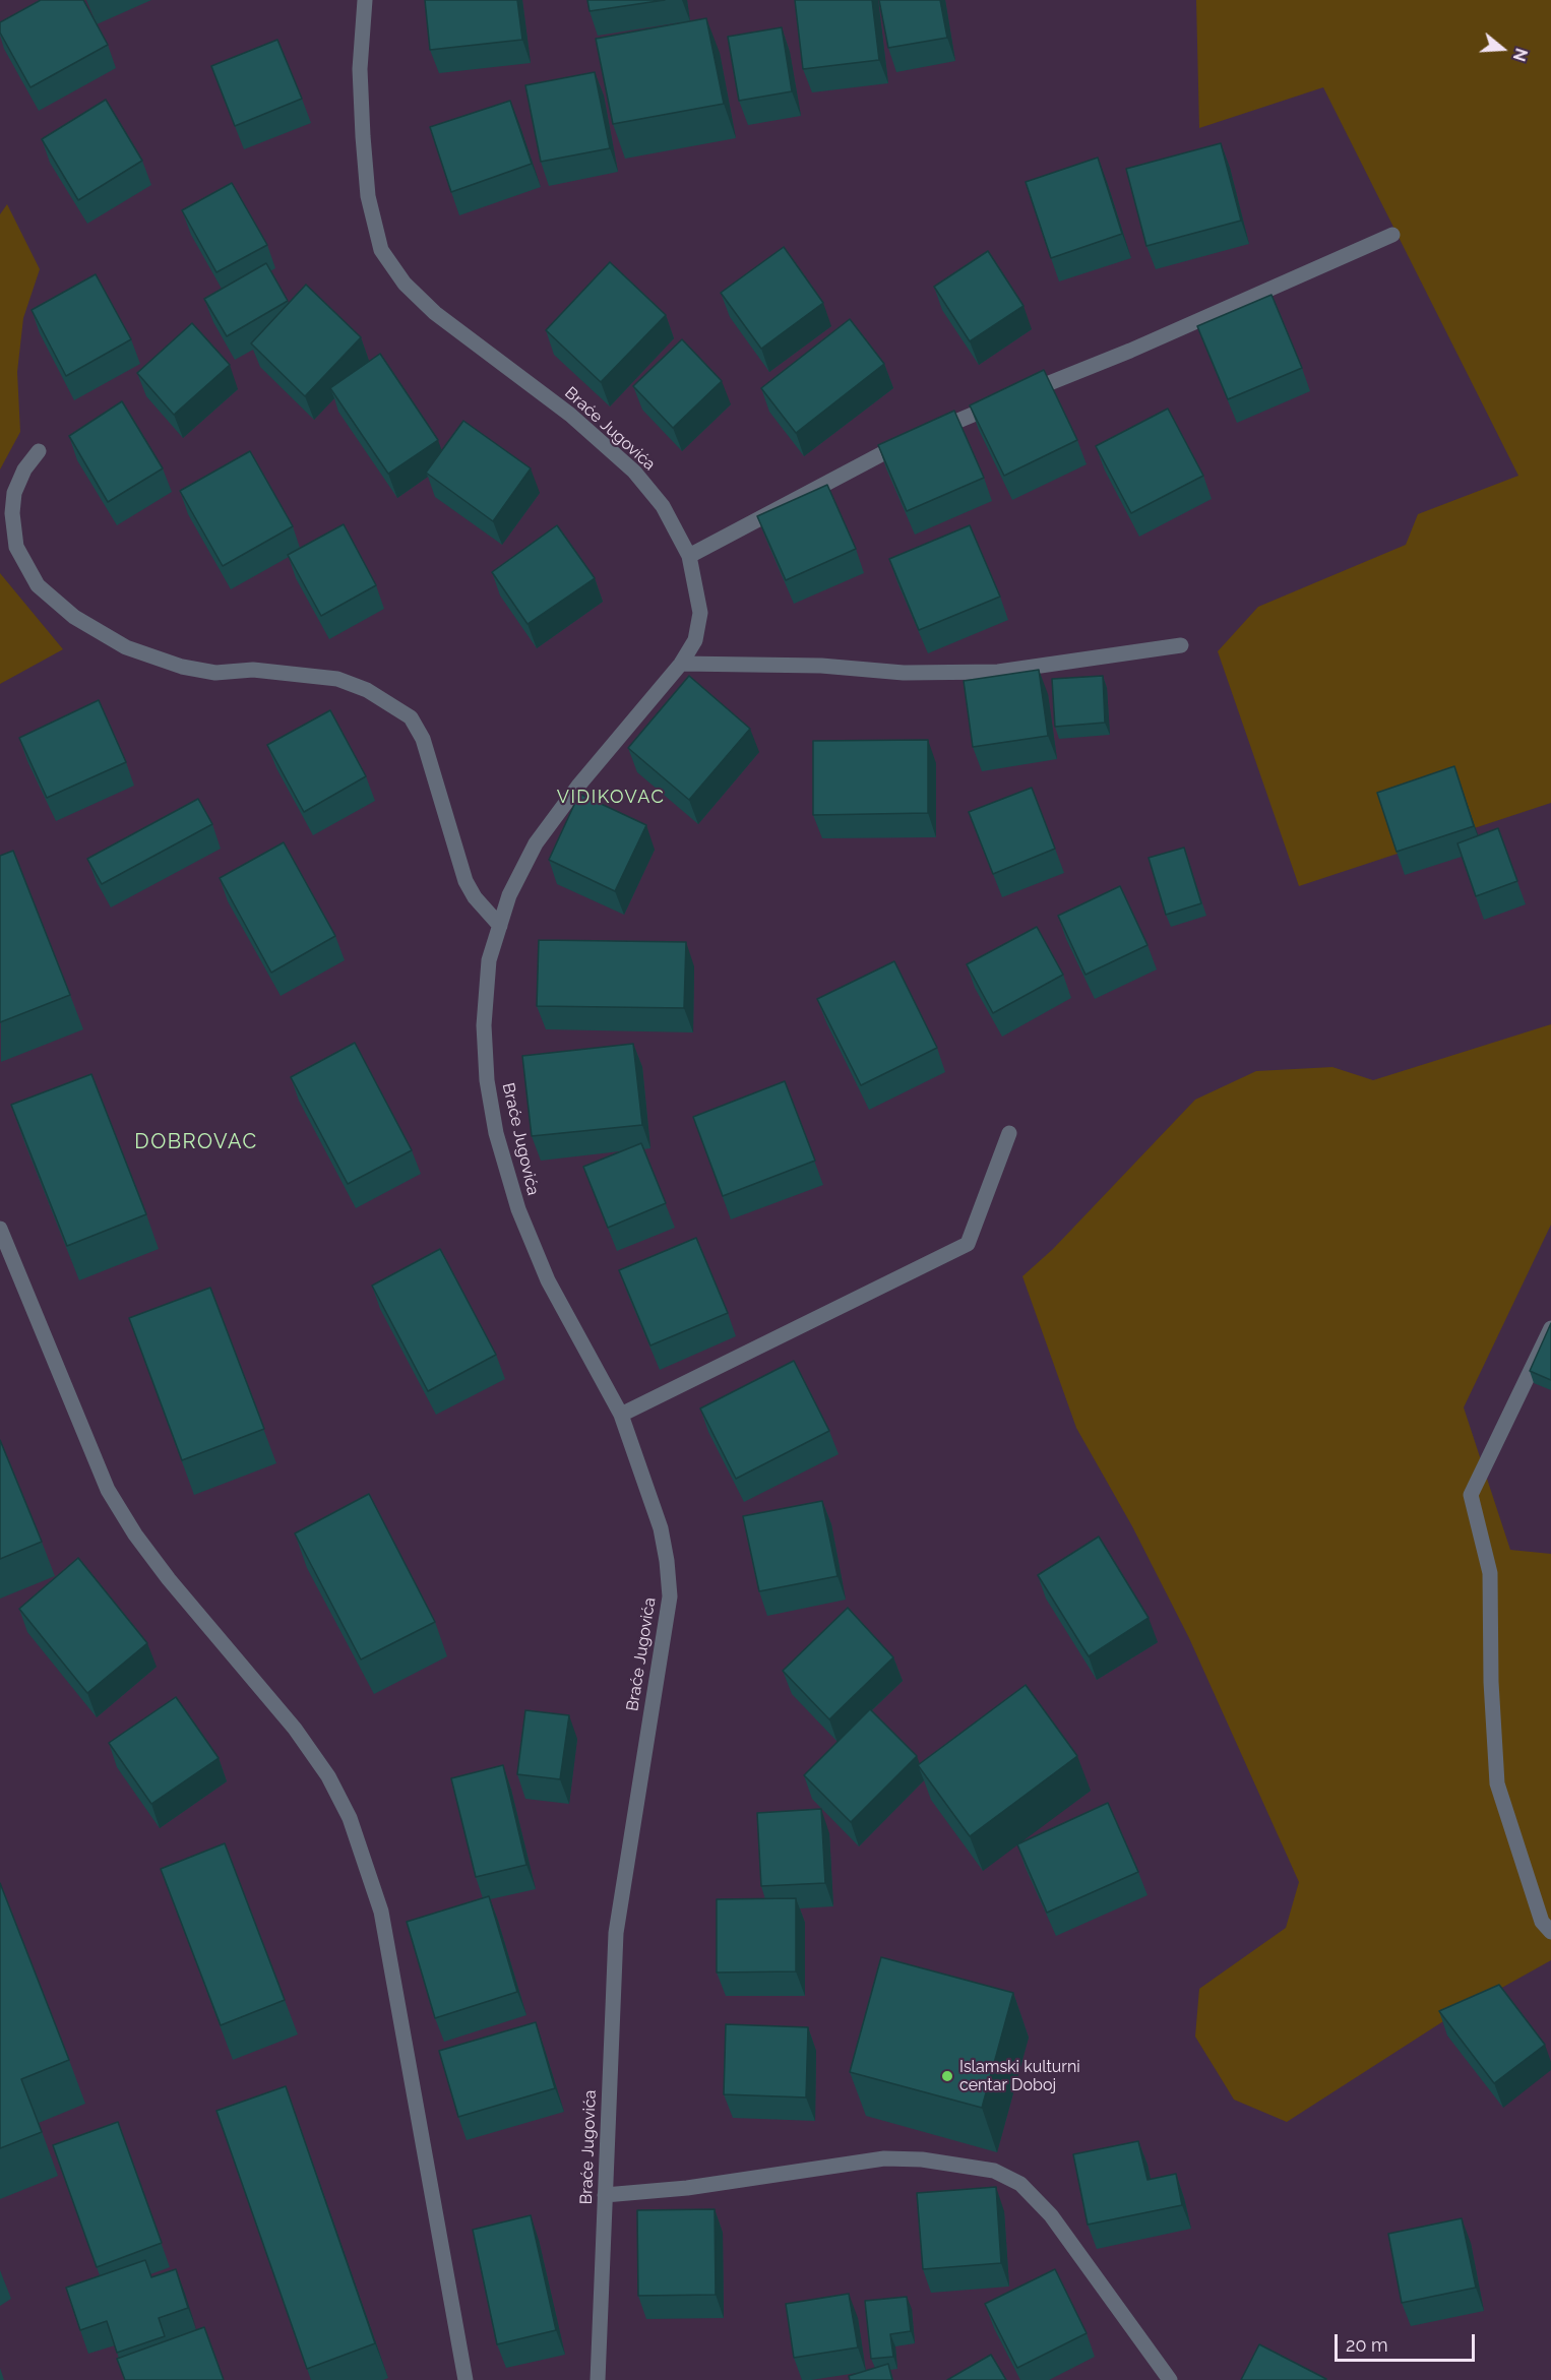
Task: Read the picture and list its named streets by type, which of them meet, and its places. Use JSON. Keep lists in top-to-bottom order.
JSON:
{
  "streets": {
    "street": ["Braće Jugovića"]
  },
  "districts": ["VIDIKOVAC", "DOBROVAC"],
  "places": ["Islamski kulturni centar Doboj"],
  "scale_bar": "20 m",
  "north": "right"
}
